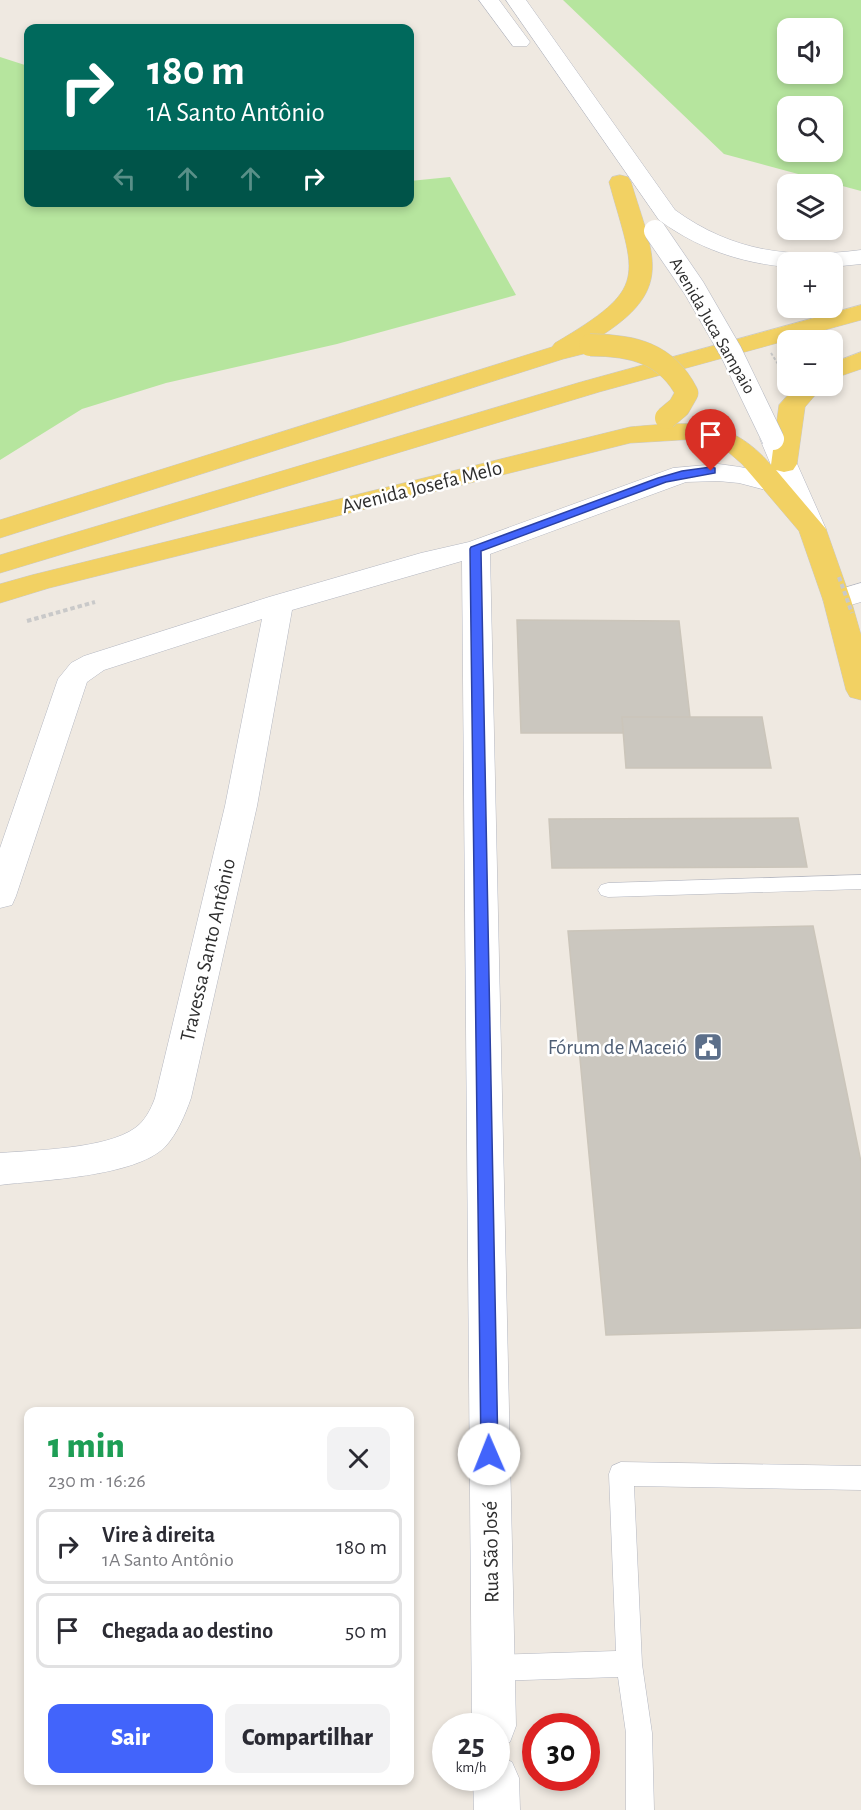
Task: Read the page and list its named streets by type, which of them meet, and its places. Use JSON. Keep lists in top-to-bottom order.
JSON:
{
  "streets": {
    "main road": ["Avenida Juca Sampaio", "Avenida Josefa Melo"],
    "street": ["Travessa Santo Antônio", "Rua São José"]
  },
  "crossings": [
    ["Avenida Juca Sampaio", "Avenida Josefa Melo"]
  ],
  "places": {
    "public building": ["Fórum de Maceió"]
  },
  "page": {
    "map_buttons": ["+", "−"],
    "turn": ["180 m", "1A Santo Antônio"],
    "heading": ["1 min", "230 m · 16:26"],
    "list": [
      {
        "name": "Vire à direita",
        "note": "1A Santo Antônio",
        "value": "180 m"
      },
      {
        "name": "Chegada ao destino",
        "value": "50 m"
      }
    ],
    "buttons": ["Sair", "Compartilhar"],
    "speed": "25 km/h",
    "limit": "30"
  }
}
